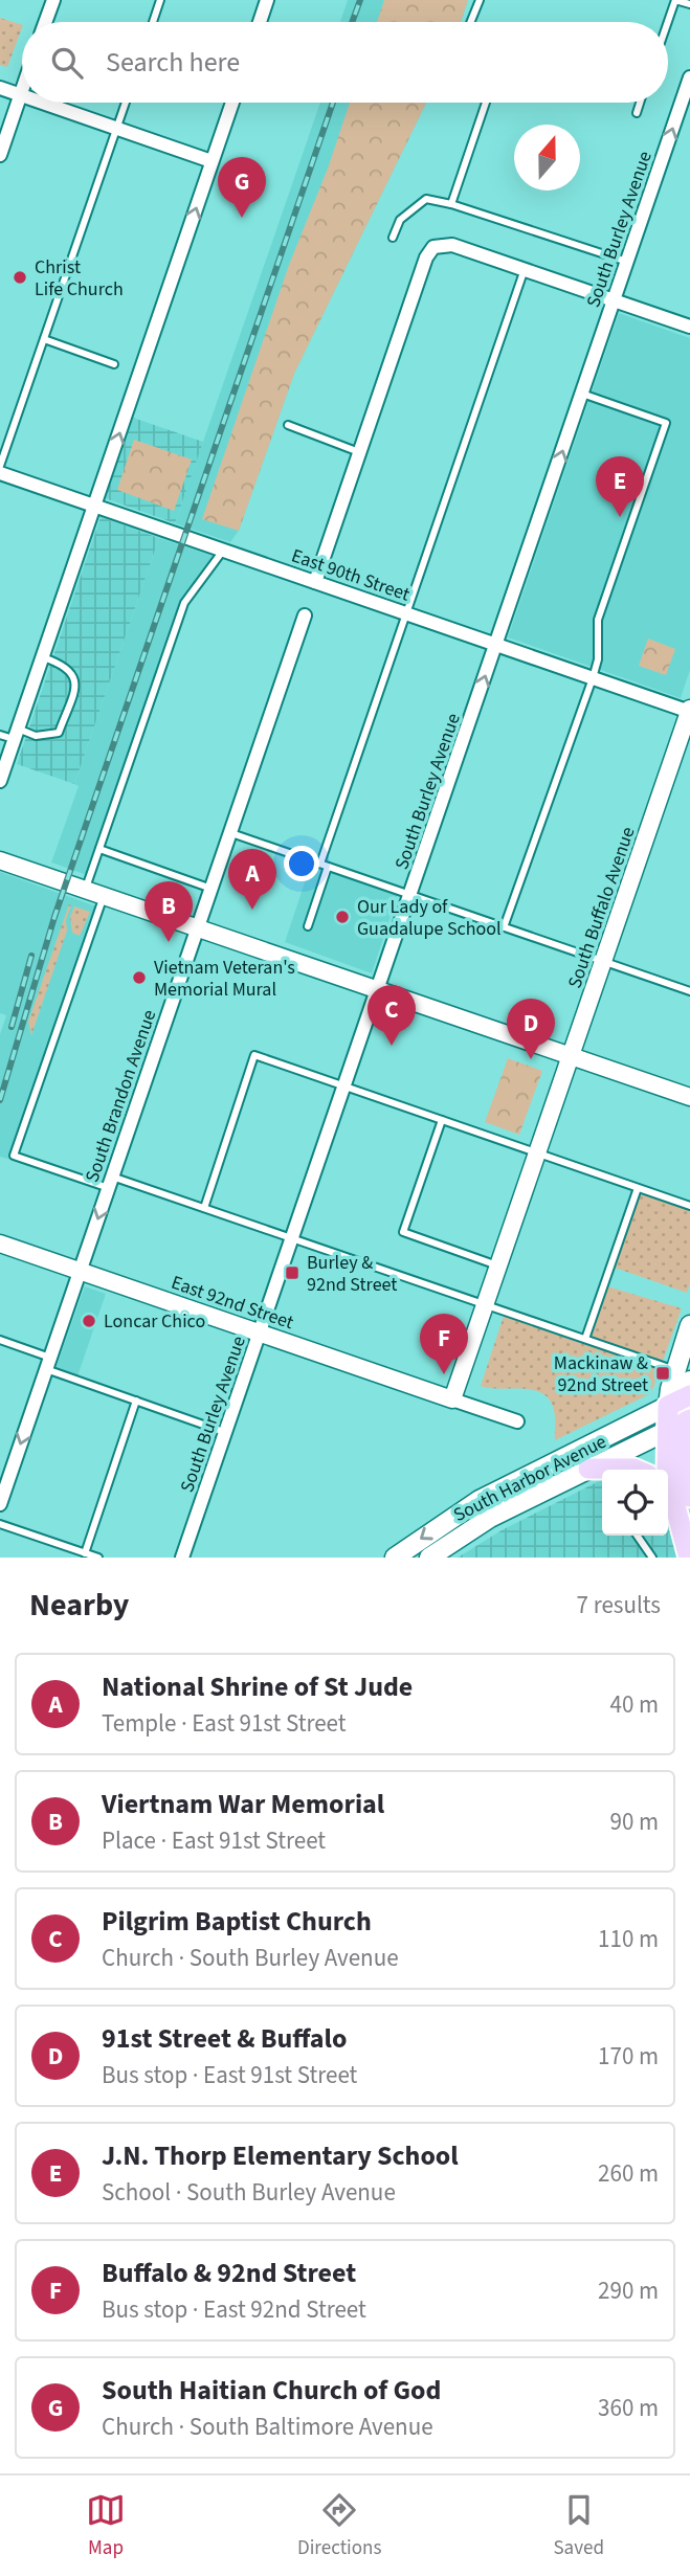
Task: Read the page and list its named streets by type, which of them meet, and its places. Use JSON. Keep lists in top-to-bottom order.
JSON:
{
  "streets": {
    "main road": ["South Harbor Avenue"],
    "street": [
      "South Burley Avenue",
      "East 90th Street",
      "South Buffalo Avenue",
      "South Brandon Avenue",
      "East 92nd Street"
    ]
  },
  "crossings": [
    ["South Burley Avenue", "East 90th Street"],
    ["South Burley Avenue", "East 92nd Street"],
    ["East 90th Street", "South Buffalo Avenue"],
    ["South Buffalo Avenue", "East 92nd Street"],
    ["South Brandon Avenue", "East 92nd Street"]
  ],
  "one_way": ["South Burley Avenue"],
  "places": {
    "other": [
      "Christ Life Church",
      "Our Lady of Guadalupe School",
      "Vietnam Veteran's Memorial Mural",
      "Loncar Chico"
    ],
    "transit": ["Burley & 92nd Street", "Mackinaw & 92nd Street"]
  },
  "north": "top",
  "page": {
    "search": "Search here",
    "pins": [
      "G",
      "E",
      "A",
      "B",
      "C",
      "D",
      "F"
    ],
    "heading": ["Nearby", "7 results"],
    "list": [
      {
        "mark": "A",
        "name": "National Shrine of St Jude",
        "note": "Temple · East 91st Street",
        "value": "40 m"
      },
      {
        "mark": "B",
        "name": "Viertnam War Memorial",
        "note": "Place · East 91st Street",
        "value": "90 m"
      },
      {
        "mark": "C",
        "name": "Pilgrim Baptist Church",
        "note": "Church · South Burley Avenue",
        "value": "110 m"
      },
      {
        "mark": "D",
        "name": "91st Street & Buffalo",
        "note": "Bus stop · East 91st Street",
        "value": "170 m"
      },
      {
        "mark": "E",
        "name": "J.N. Thorp Elementary School",
        "note": "School · South Burley Avenue",
        "value": "260 m"
      },
      {
        "mark": "F",
        "name": "Buffalo & 92nd Street",
        "note": "Bus stop · East 92nd Street",
        "value": "290 m"
      },
      {
        "mark": "G",
        "name": "South Haitian Church of God",
        "note": "Church · South Baltimore Avenue",
        "value": "360 m"
      }
    ],
    "nav": ["Map", "Directions", "Saved"]
  }
}
